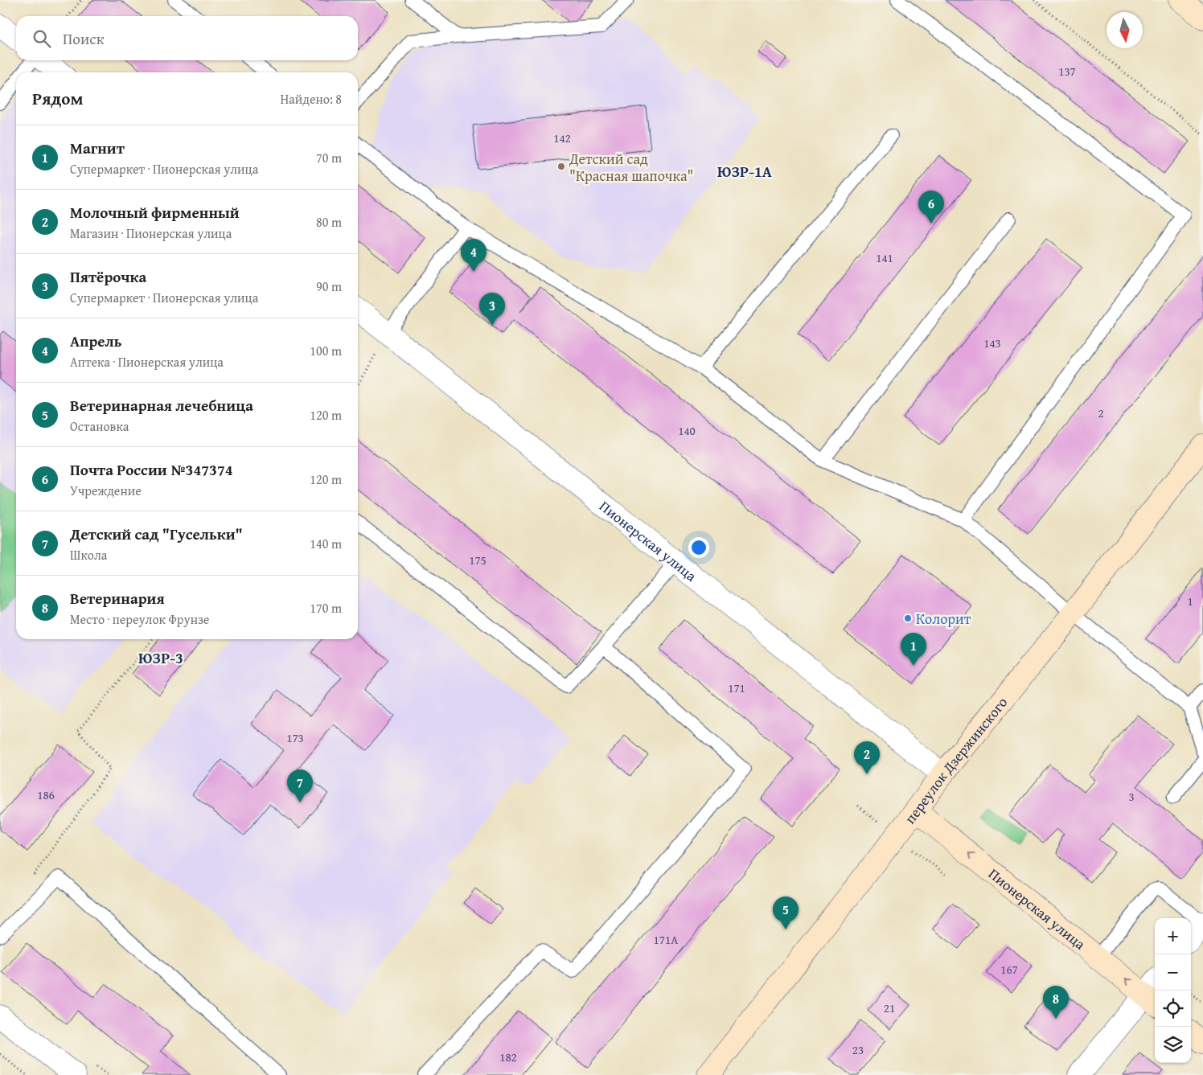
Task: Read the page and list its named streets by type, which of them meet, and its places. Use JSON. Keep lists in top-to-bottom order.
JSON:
{
  "streets": {
    "street": ["Пионерская улица", "переулок Дзержинского"]
  },
  "crossings": [
    ["Пионерская улица", "переулок Дзержинского"]
  ],
  "districts": ["ЮЗР-1А", "ЮЗР-3"],
  "places": ["Детский сад \"Красная шапочка\"", "Колорит"],
  "house_numbers": [
    "137",
    "142",
    "141",
    "143",
    "2",
    "140",
    "175",
    "1",
    "171",
    "173",
    "186",
    "3",
    "171А",
    "167",
    "21",
    "23",
    "182"
  ],
  "north": "bottom",
  "page": {
    "search": "Поиск",
    "heading": ["Рядом", "Найдено: 8"],
    "list": [
      {
        "mark": "1",
        "name": "Магнит",
        "note": "Супермаркет · Пионерская улица",
        "value": "70 m"
      },
      {
        "mark": "2",
        "name": "Молочный фирменный",
        "note": "Магазин · Пионерская улица",
        "value": "80 m"
      },
      {
        "mark": "3",
        "name": "Пятёрочка",
        "note": "Супермаркет · Пионерская улица",
        "value": "90 m"
      },
      {
        "mark": "4",
        "name": "Апрель",
        "note": "Аптека · Пионерская улица",
        "value": "100 m"
      },
      {
        "mark": "5",
        "name": "Ветеринарная лечебница",
        "note": "Остановка",
        "value": "120 m"
      },
      {
        "mark": "6",
        "name": "Почта России №347374",
        "note": "Учреждение",
        "value": "120 m"
      },
      {
        "mark": "7",
        "name": "Детский сад \"Гусельки\"",
        "note": "Школа",
        "value": "140 m"
      },
      {
        "mark": "8",
        "name": "Ветеринария",
        "note": "Место · переулок Фрунзе",
        "value": "170 m"
      }
    ],
    "pins": [
      "6",
      "4",
      "3",
      "1",
      "2",
      "7",
      "5",
      "8"
    ],
    "map_buttons": ["+", "−"]
  }
}
